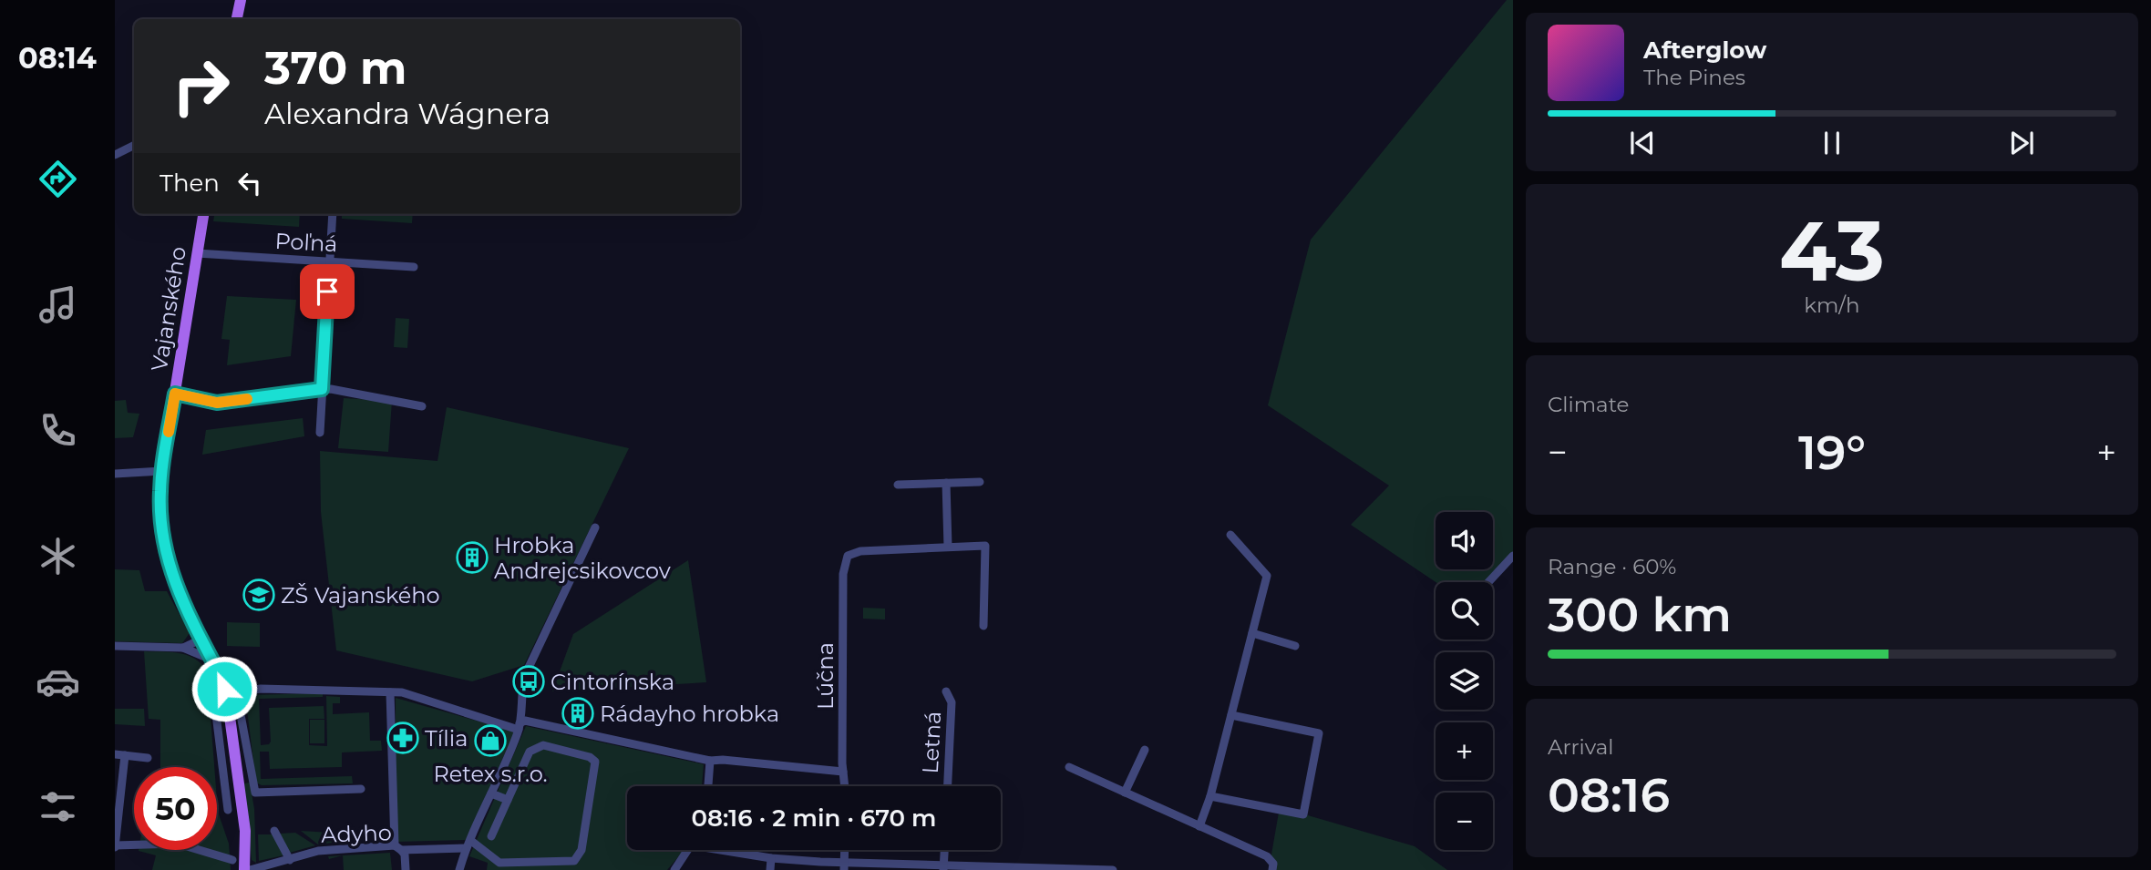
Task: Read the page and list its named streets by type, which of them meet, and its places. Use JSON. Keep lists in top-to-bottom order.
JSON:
{
  "streets": {
    "main road": ["Vajanského"],
    "street": [
      "Poľná",
      "Lúčna",
      "Letná",
      "Adyho"
    ]
  },
  "crossings": [
    ["Poľná", "Vajanského"]
  ],
  "places": {
    "building": ["Hrobka Andrejcsikovcov", "Rádayho hrobka"],
    "school or university": ["ZŠ Vajanského"],
    "bus stop": ["Cintorínska"],
    "pharmacy": ["Tília"],
    "shop": ["Retex s.r.o."]
  },
  "page": {
    "tabs": "08:14",
    "turn": ["370 m", "Alexandra Wágnera"],
    "song": ["Afterglow", "The Pines"],
    "then": "Then",
    "tile": [
      ["43", "km/h"],
      "Climate",
      ["Range · 60%", "300 km"],
      ["Arrival", "08:16"]
    ],
    "heat": ["−", "19°", "+"],
    "map_buttons": ["+", "−"],
    "limit": "50",
    "trip": "08:16 · 2 min · 670 m"
  }
}
